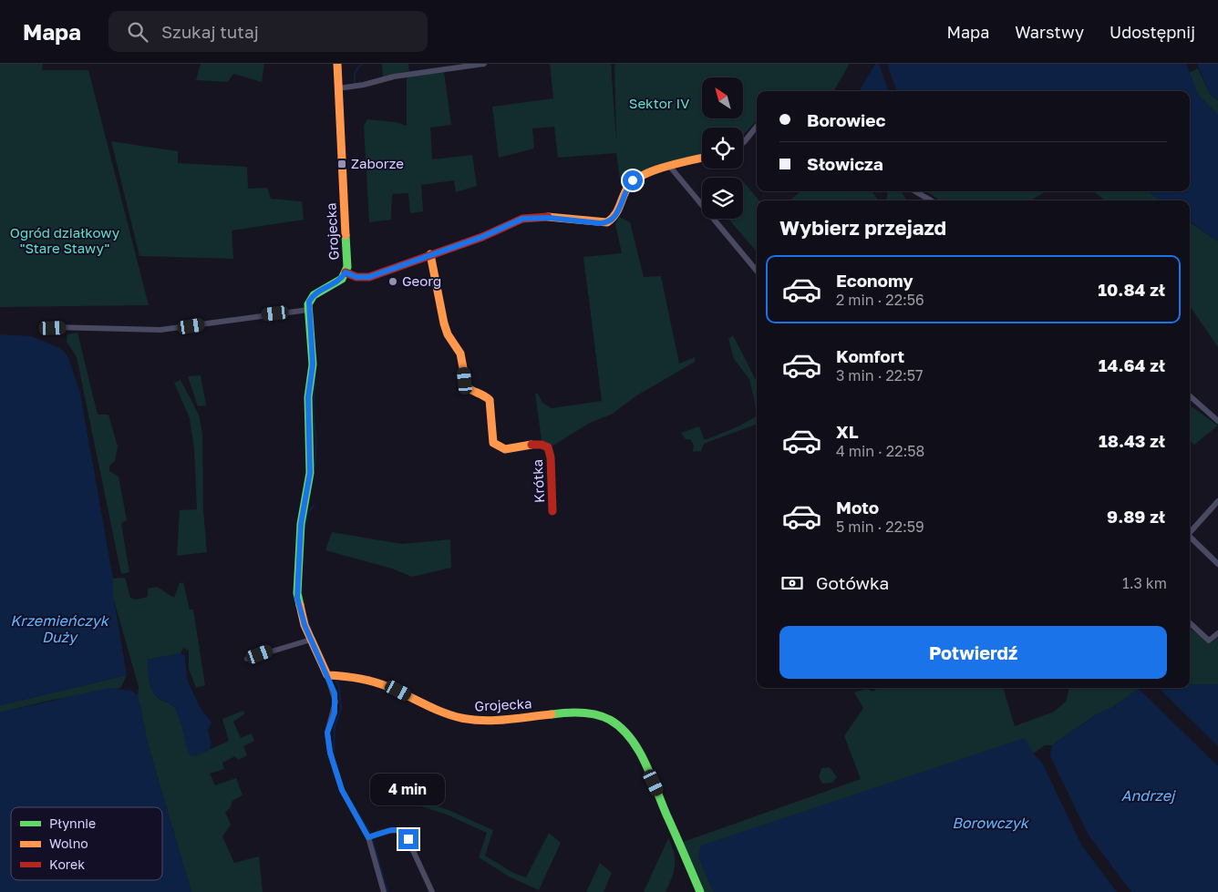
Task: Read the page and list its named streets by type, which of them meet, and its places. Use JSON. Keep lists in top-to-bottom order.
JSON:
{
  "streets": {
    "street": ["Grojecka", "Krótka"]
  },
  "water": ["Krzemieńczyk Duży", "Andrzej", "Borowczyk"],
  "parks": ["Sektor IV", "Ogród działkowy \"Stare Stawy\""],
  "places": {
    "transit": ["Zaborze"],
    "other": ["Georg"]
  },
  "legend": ["Płynnie", "Wolno", "Korek"],
  "north": "top left",
  "page": {
    "header": "Mapa",
    "search": "Szukaj tutaj",
    "nav": ["Mapa", "Warstwy", "Udostępnij"],
    "banner": ["Borowiec", "Słowicza"],
    "heading": "Wybierz przejazd",
    "list": [
      {
        "name": "Economy",
        "note": "2 min · 22:56",
        "value": "10.84 zł"
      },
      {
        "name": "Komfort",
        "note": "3 min · 22:57",
        "value": "14.64 zł"
      },
      {
        "name": "XL",
        "note": "4 min · 22:58",
        "value": "18.43 zł"
      },
      {
        "name": "Moto",
        "note": "5 min · 22:59",
        "value": "9.89 zł"
      }
    ],
    "pay": ["Gotówka", "1.3 km"],
    "buttons": "Potwierdź",
    "bubble": "4 min"
  }
}
